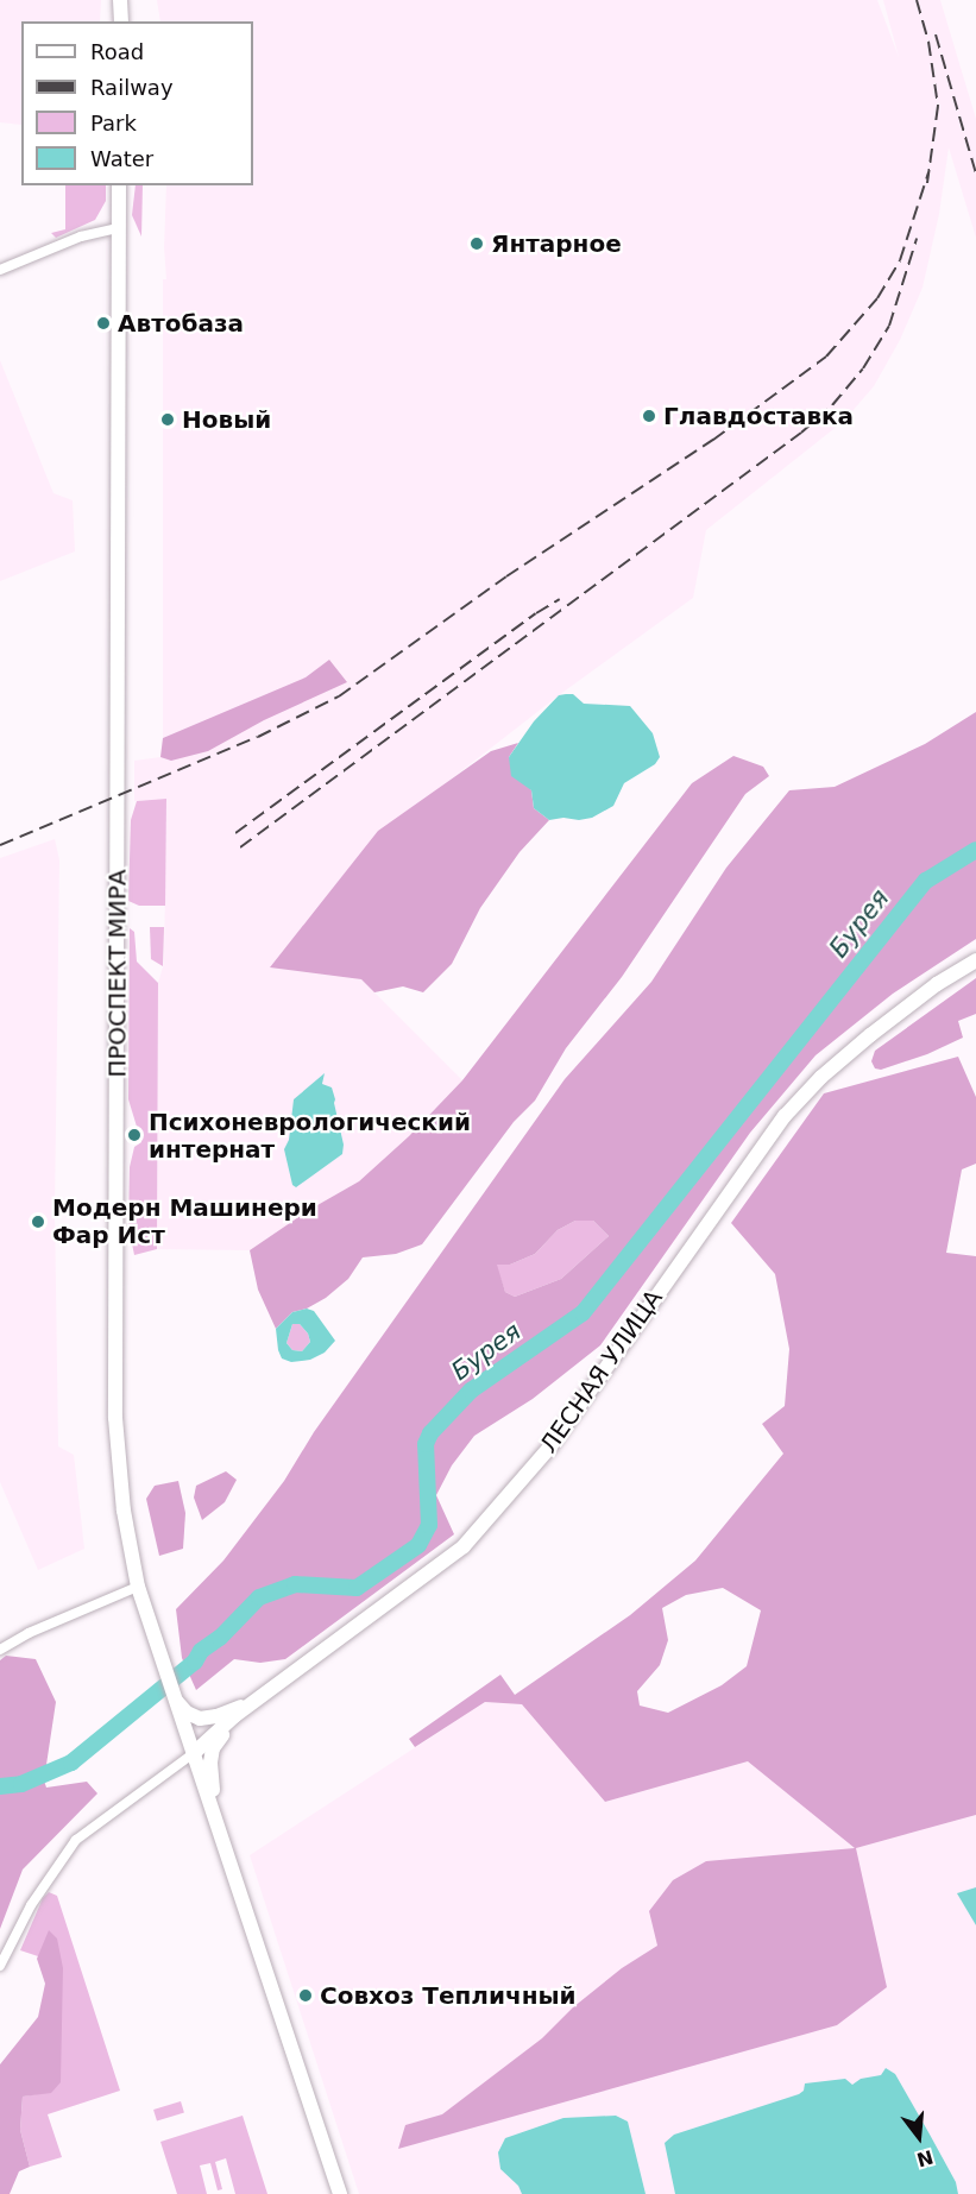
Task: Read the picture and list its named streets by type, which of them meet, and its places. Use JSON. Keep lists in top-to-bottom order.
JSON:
{
  "streets": {
    "main road": ["ПРОСПЕКТ МИРА", "ЛЕСНАЯ УЛИЦА"]
  },
  "crossings": [
    ["ПРОСПЕКТ МИРА", "ЛЕСНАЯ УЛИЦА"]
  ],
  "water": ["Бурея"],
  "places": [
    "Янтарное",
    "Автобаза",
    "Главдоставка",
    "Новый",
    "Психоневрологический интернат",
    "Модерн Машинери Фар Ист",
    "Совхоз Тепличный"
  ],
  "legend": [
    "Road",
    "Railway",
    "Park",
    "Water"
  ],
  "north": "bottom"
}
